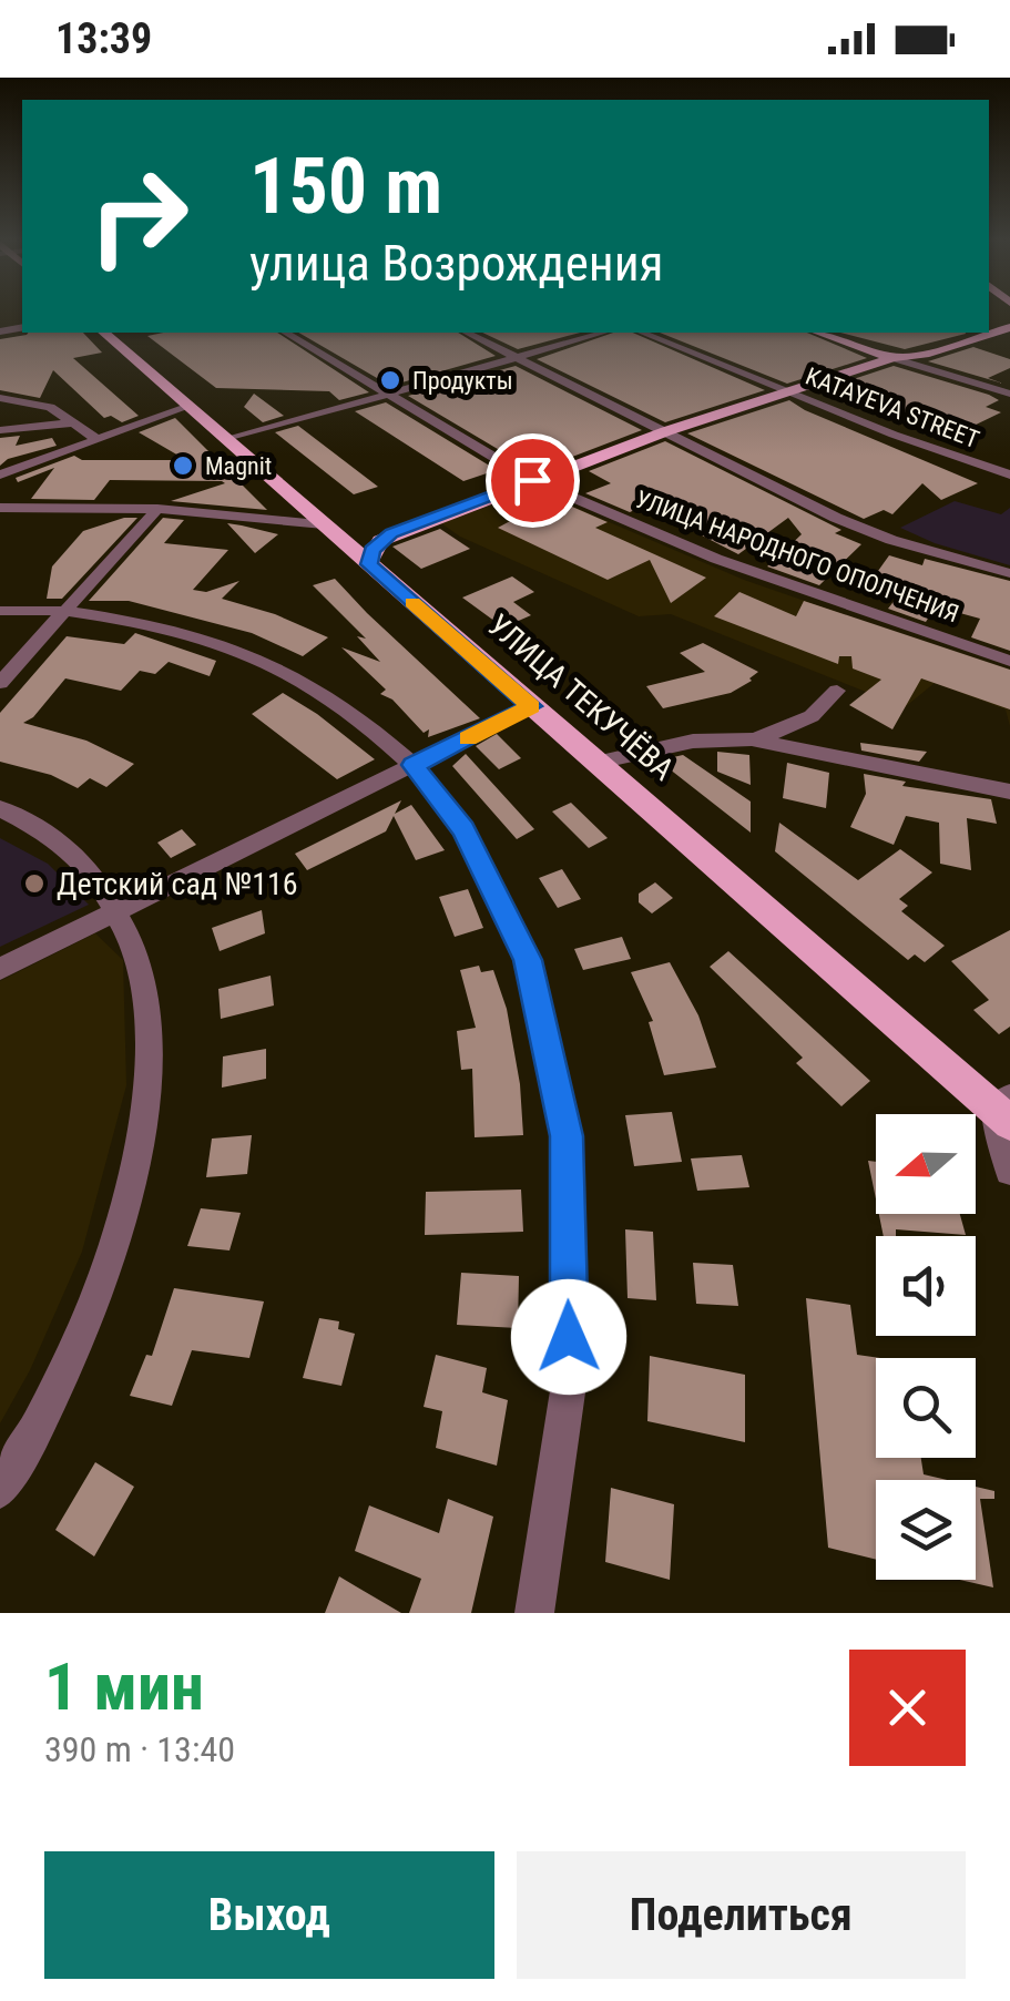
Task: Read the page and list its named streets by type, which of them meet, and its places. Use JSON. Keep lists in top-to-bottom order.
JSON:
{
  "streets": {
    "main road": ["УЛИЦА ТЕКУЧЁВА"],
    "street": ["KATAYEVA STREET", "УЛИЦА НАРОДНОГО ОПОЛЧЕНИЯ"]
  },
  "places": ["Продукты", "Magnit", "Детский сад №116"],
  "north": "left",
  "page": {
    "status": "13:39",
    "turn": ["150 m", "улица Возрождения"],
    "heading": ["1 мин", "390 m · 13:40"],
    "buttons": ["Выход", "Поделиться"]
  }
}
